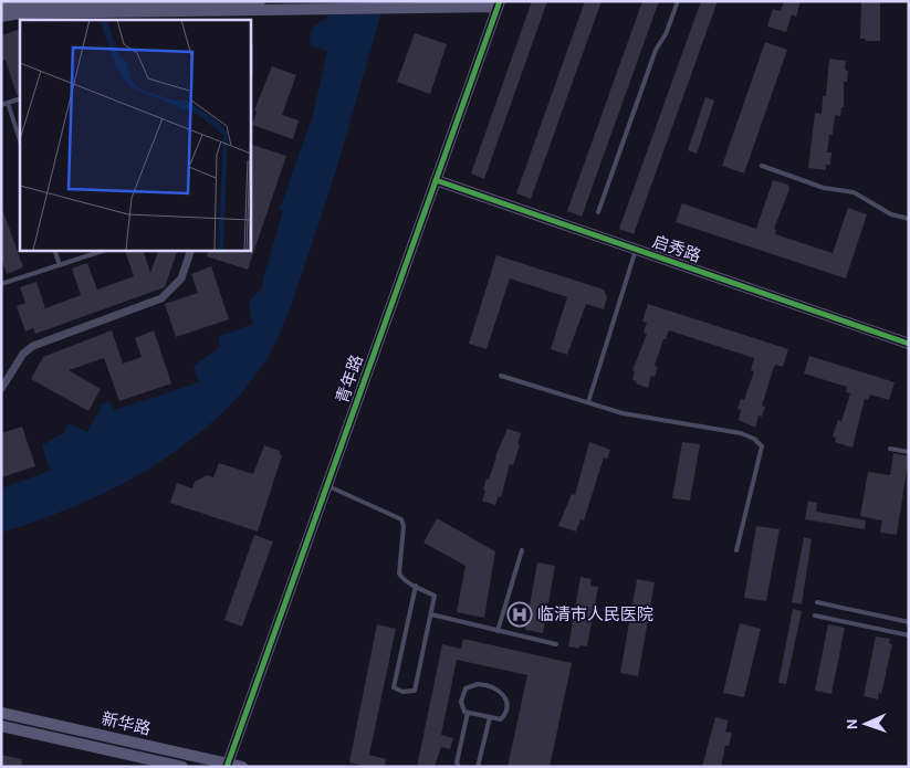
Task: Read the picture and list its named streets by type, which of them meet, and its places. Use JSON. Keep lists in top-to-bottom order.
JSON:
{
  "streets": {
    "street": ["启秀路", "青年路", "新华路"]
  },
  "crossings": [
    ["启秀路", "青年路"],
    ["青年路", "新华路"]
  ],
  "places": {
    "hospital": ["临清市人民医院"]
  },
  "north": "left"
}
